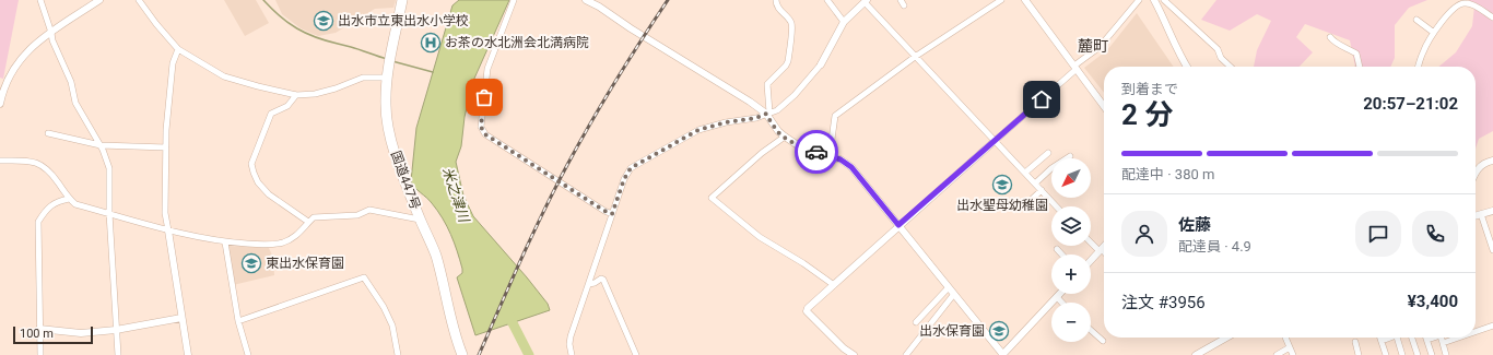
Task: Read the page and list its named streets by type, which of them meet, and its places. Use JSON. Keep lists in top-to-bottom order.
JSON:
{
  "streets": {
    "highway": ["国道447号"]
  },
  "districts": ["麓町"],
  "water": ["米之津川"],
  "places": {
    "school or university": [
      "出水市立東出水小学校",
      "出水聖母幼稚園",
      "東出水保育園",
      "出水保育園"
    ],
    "hospital": ["お茶の水北洲会北満病院"]
  },
  "scale_bar": "100 m",
  "north": "bottom left",
  "page": {
    "heading": ["2 分", "到着まで", "20:57–21:02"],
    "panel": [
      "佐藤",
      "配達員 · 4.9",
      "注文 #3956",
      "¥3,400"
    ],
    "bar": "配達中 · 380 m",
    "map_buttons": ["+", "−"],
    "scale": "100 m"
  }
}
